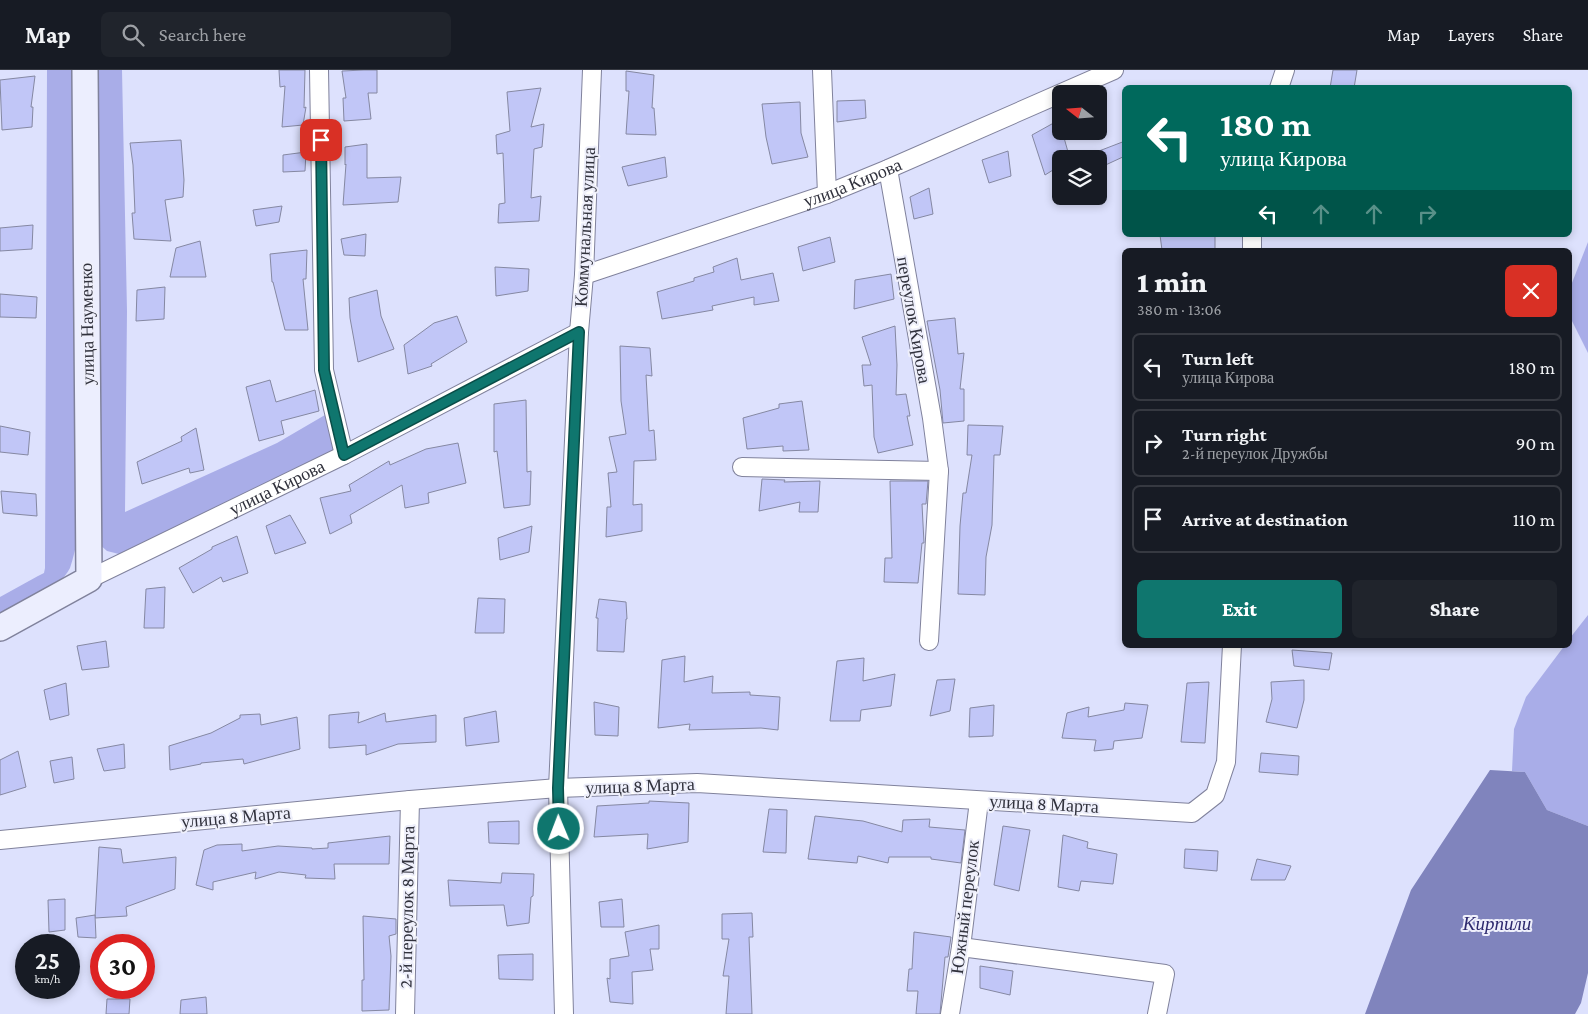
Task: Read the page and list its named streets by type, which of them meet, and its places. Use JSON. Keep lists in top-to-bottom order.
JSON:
{
  "streets": {
    "main road": ["улица Кирова", "улица Науменко"],
    "street": [
      "Коммунальная улица",
      "переулок Кирова",
      "улица 8 Марта",
      "2-й переулок 8 Марта",
      "Южный переулок"
    ]
  },
  "crossings": [
    ["улица Кирова", "Коммунальная улица"],
    ["улица Кирова", "переулок Кирова"],
    ["улица Кирова", "улица Науменко"],
    ["Коммунальная улица", "улица 8 Марта"],
    ["улица 8 Марта", "2-й переулок 8 Марта"],
    ["улица 8 Марта", "Южный переулок"]
  ],
  "water": ["Кирпили"],
  "north": "left",
  "page": {
    "header": "Map",
    "search": "Search here",
    "nav": ["Map", "Layers", "Share"],
    "turn": ["180 m", "улица Кирова"],
    "heading": ["1 min", "380 m · 13:06"],
    "list": [
      {
        "name": "Turn left",
        "note": "улица Кирова",
        "value": "180 m"
      },
      {
        "name": "Turn right",
        "note": "2-й переулок Дружбы",
        "value": "90 m"
      },
      {
        "name": "Arrive at destination",
        "value": "110 m"
      }
    ],
    "buttons": ["Exit", "Share"],
    "speed": "25 km/h",
    "limit": "30"
  }
}
